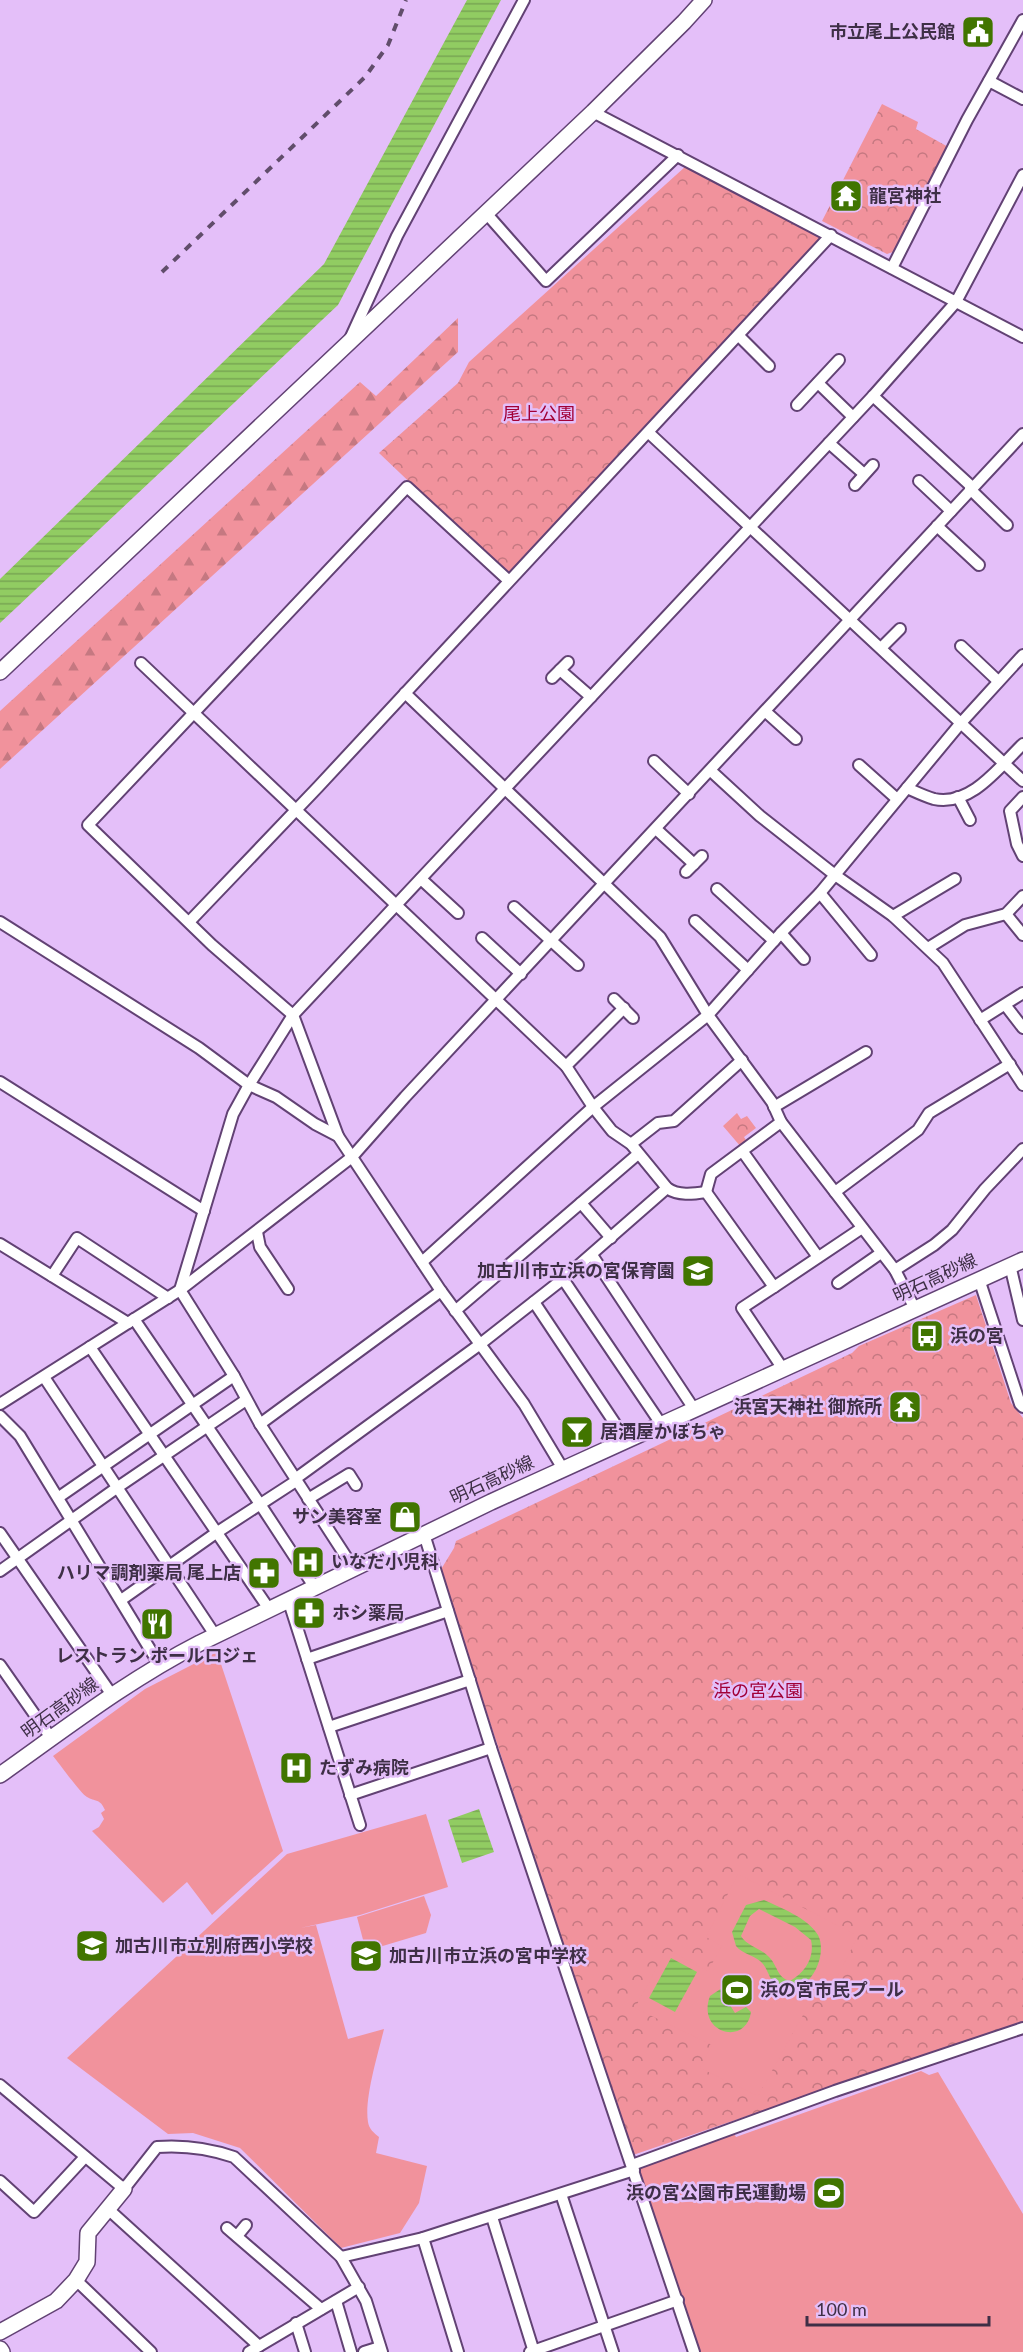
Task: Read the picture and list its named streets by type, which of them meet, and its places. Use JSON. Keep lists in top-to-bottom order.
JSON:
{
  "streets": {
    "street": ["明石高砂線"]
  },
  "parks": ["尾上公園", "浜の宮公園"],
  "places": {
    "public building": ["市立尾上公民館"],
    "temple": ["龍宮神社", "浜宮天神社 御旅所"],
    "school or university": ["加古川市立浜の宮保育園", "加古川市立別府西小学校", "加古川市立浜の宮中学校"],
    "bus stop": ["浜の宮"],
    "bar": ["居酒屋かぼちゃ"],
    "shop": ["サン美容室"],
    "hospital": ["いなだ小児科", "たずみ病院"],
    "pharmacy": ["ハリマ調剤薬局 尾上店", "ホシ薬局"],
    "restaurant": ["レストラン ポールロジェ"],
    "sports": ["浜の宮市民プール", "浜の宮公園市民運動場"]
  },
  "scale_bar": "100 m"
}
